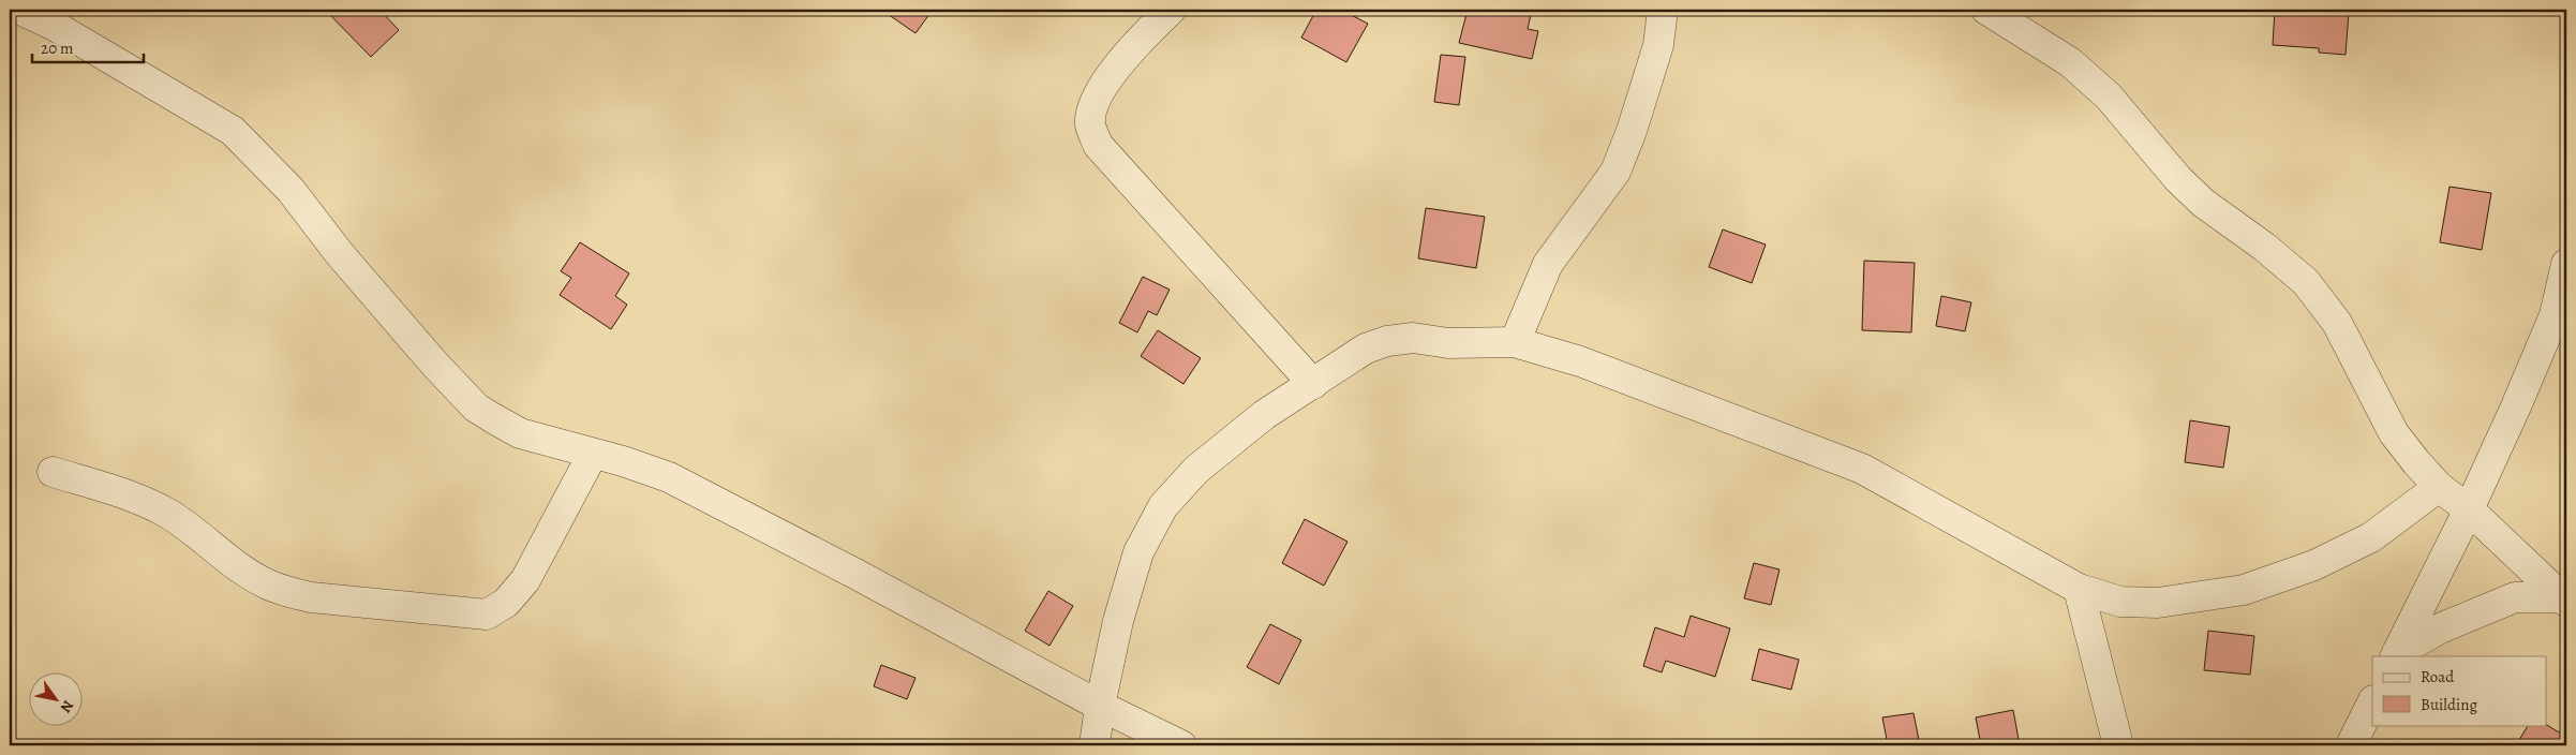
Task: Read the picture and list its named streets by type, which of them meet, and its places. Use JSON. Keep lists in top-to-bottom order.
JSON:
{
  "legend": ["Road", "Building"],
  "scale_bar": "20 m",
  "north": "bottom right"
}
